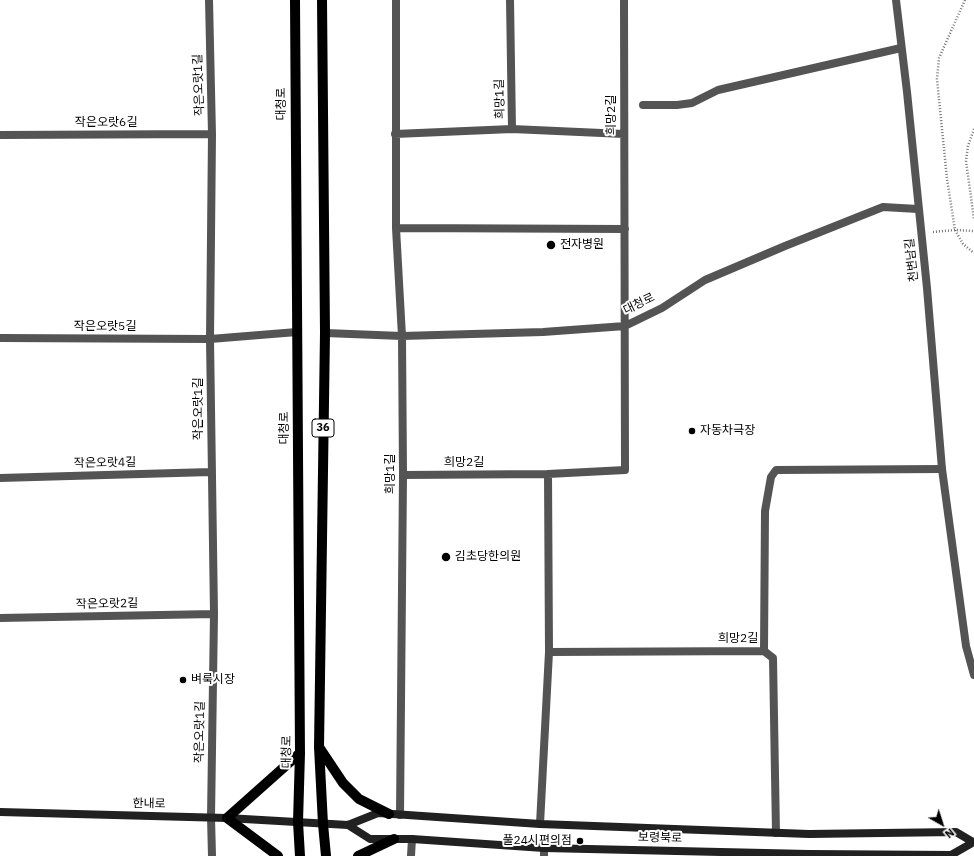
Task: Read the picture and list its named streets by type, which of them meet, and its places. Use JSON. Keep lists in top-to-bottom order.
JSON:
{
  "streets": {
    "main road": [
      "대청로",
      "36",
      "한내로",
      "보령북로"
    ],
    "street": [
      "작은오랏1길",
      "희망1길",
      "희망2길",
      "작은오랏6길",
      "천변남길",
      "작은오랏5길",
      "작은오랏4길",
      "작은오랏2길"
    ]
  },
  "crossings": [
    ["작은오랏1길", "작은오랏6길"],
    ["작은오랏1길", "작은오랏5길"],
    ["작은오랏1길", "작은오랏4길"],
    ["작은오랏1길", "작은오랏2길"],
    ["작은오랏1길", "한내로"],
    ["희망1길", "대청로"],
    ["희망1길", "희망2길"],
    ["희망1길", "보령북로"],
    ["대청로", "희망2길"],
    ["대청로", "천변남길"],
    ["대청로", "작은오랏5길"],
    ["대청로", "36"],
    ["대청로", "한내로"],
    ["대청로", "보령북로"],
    ["희망2길", "보령북로"],
    ["36", "보령북로"],
    ["한내로", "보령북로"]
  ],
  "places": [
    "전자병원",
    "자동차극장",
    "김초당한의원",
    "벼룩시장",
    "풀24시편의점"
  ],
  "north": "bottom right"
}
